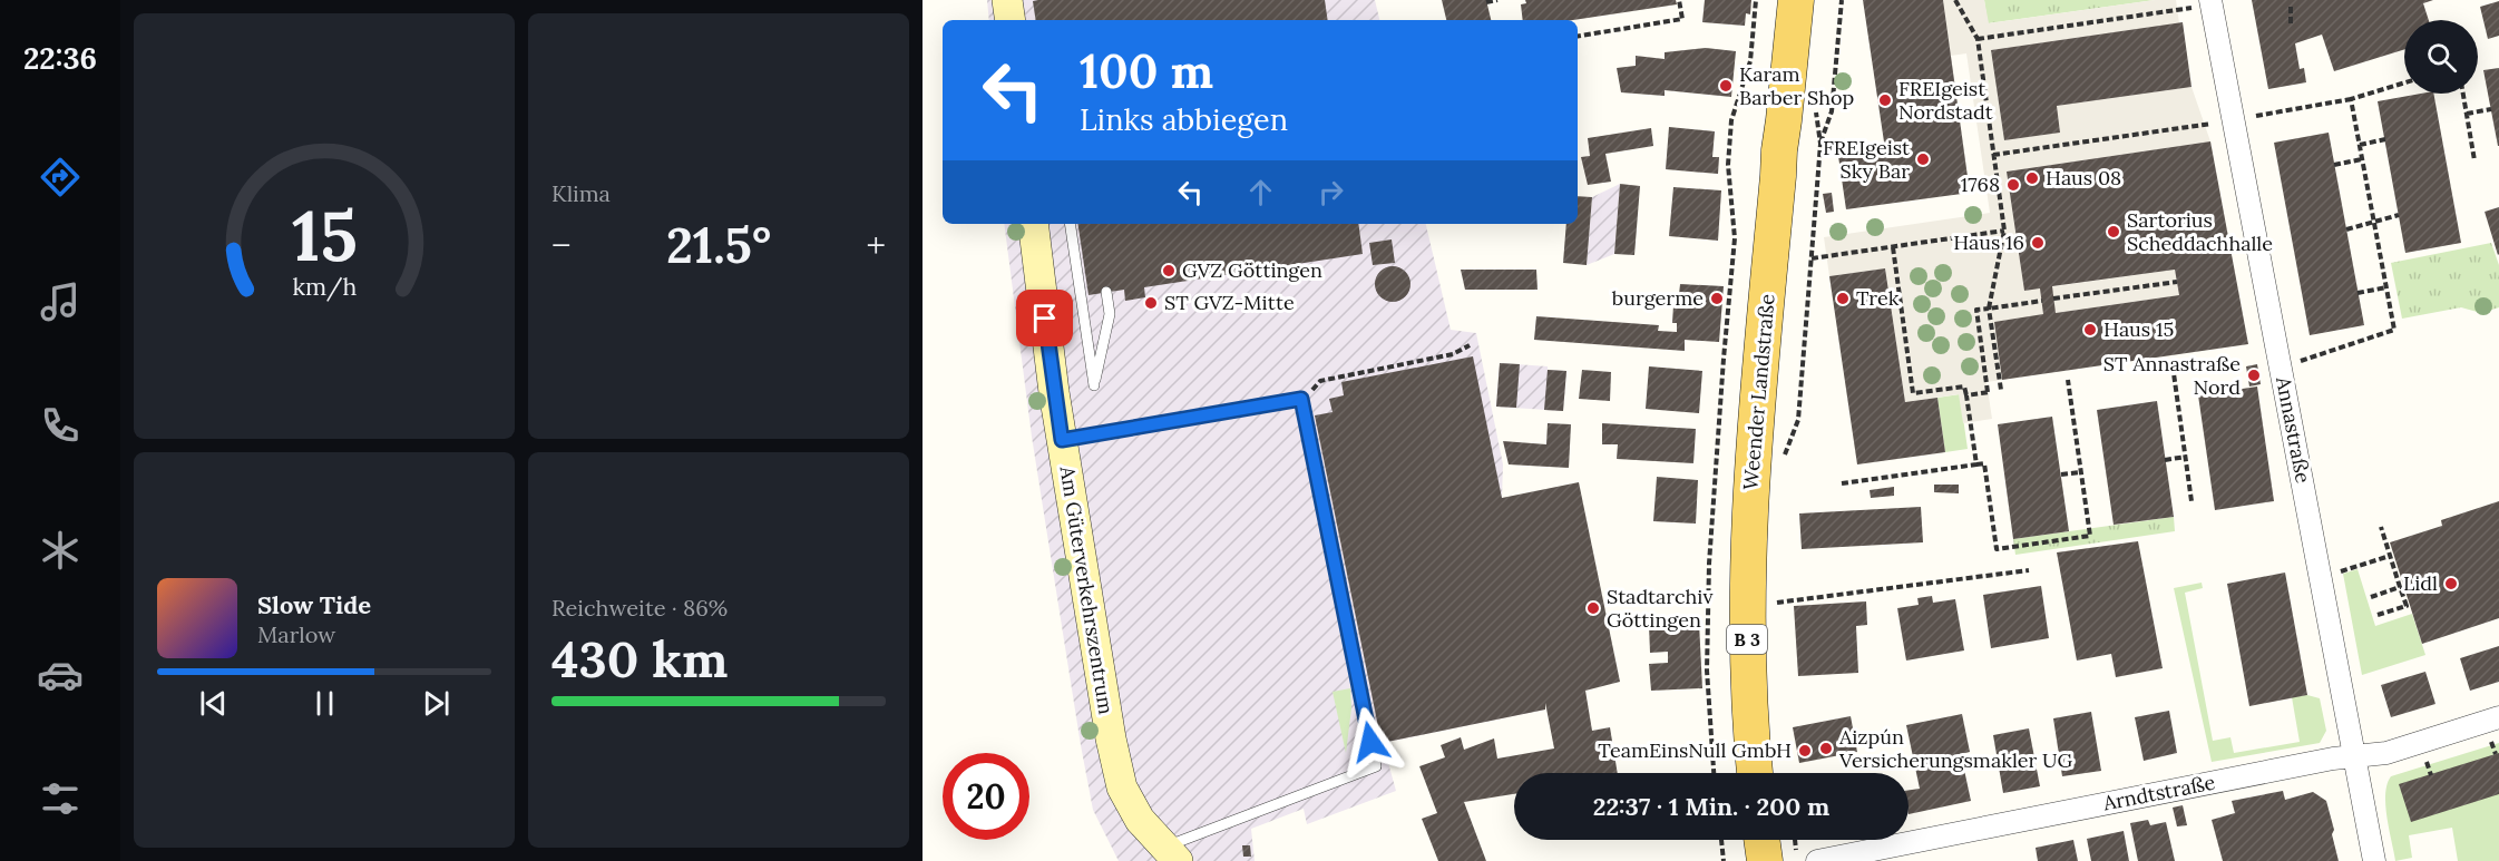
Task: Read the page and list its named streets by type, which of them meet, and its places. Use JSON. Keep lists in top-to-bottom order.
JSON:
{
  "streets": {
    "main road": ["Weender Landstraße", "B 3"],
    "street": ["Annastraße", "Am Güterverkehrszentrum", "Arndtstraße"]
  },
  "crossings": [
    ["Annastraße", "Arndtstraße"]
  ],
  "places": [
    "Karam Barber Shop",
    "FREIgeist Nordstadt",
    "FREIgeist Sky Bar",
    "Haus 08",
    "1768",
    "Sartorius Scheddachhalle",
    "Haus 16",
    "GVZ Göttingen",
    "burgerme",
    "Trek",
    "ST GVZ-Mitte",
    "Haus 15",
    "ST Annastraße Nord",
    "Lidl",
    "Stadtarchiv Göttingen",
    "Aizpún Versicherungsmakler UG",
    "TeamEinsNull GmbH"
  ],
  "page": {
    "tabs": "22:36",
    "tile": [
      "Klima",
      ["Reichweite · 86%", "430 km"]
    ],
    "turn": ["100 m", "Links abbiegen"],
    "heat": ["−", "21.5°", "+"],
    "song": ["Slow Tide", "Marlow"],
    "limit": "20",
    "trip": "22:37 · 1 Min. · 200 m",
    "gauge": ["15", "km/h"]
  }
}
